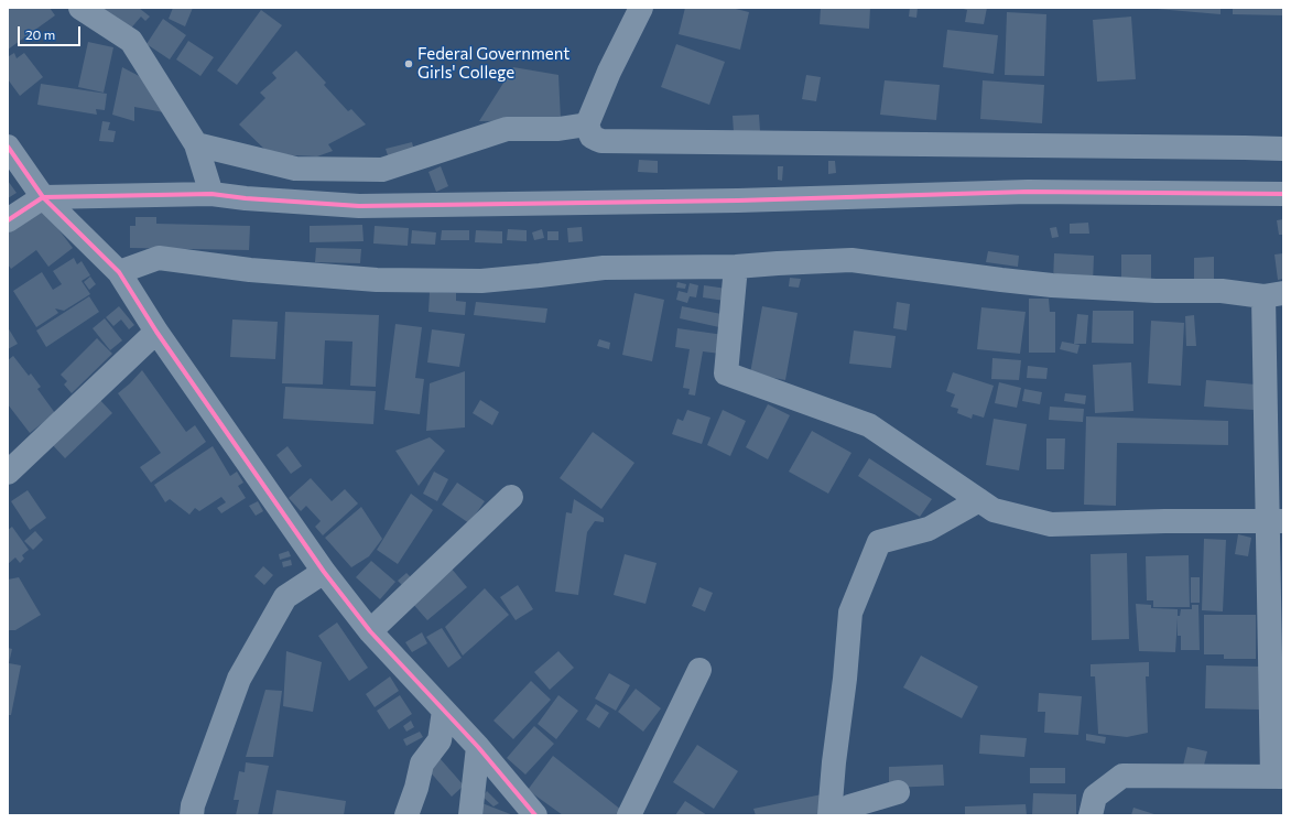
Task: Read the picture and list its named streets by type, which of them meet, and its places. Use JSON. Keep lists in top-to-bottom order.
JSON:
{
  "places": ["Federal Government Girls' College"],
  "scale_bar": "20 m"
}
